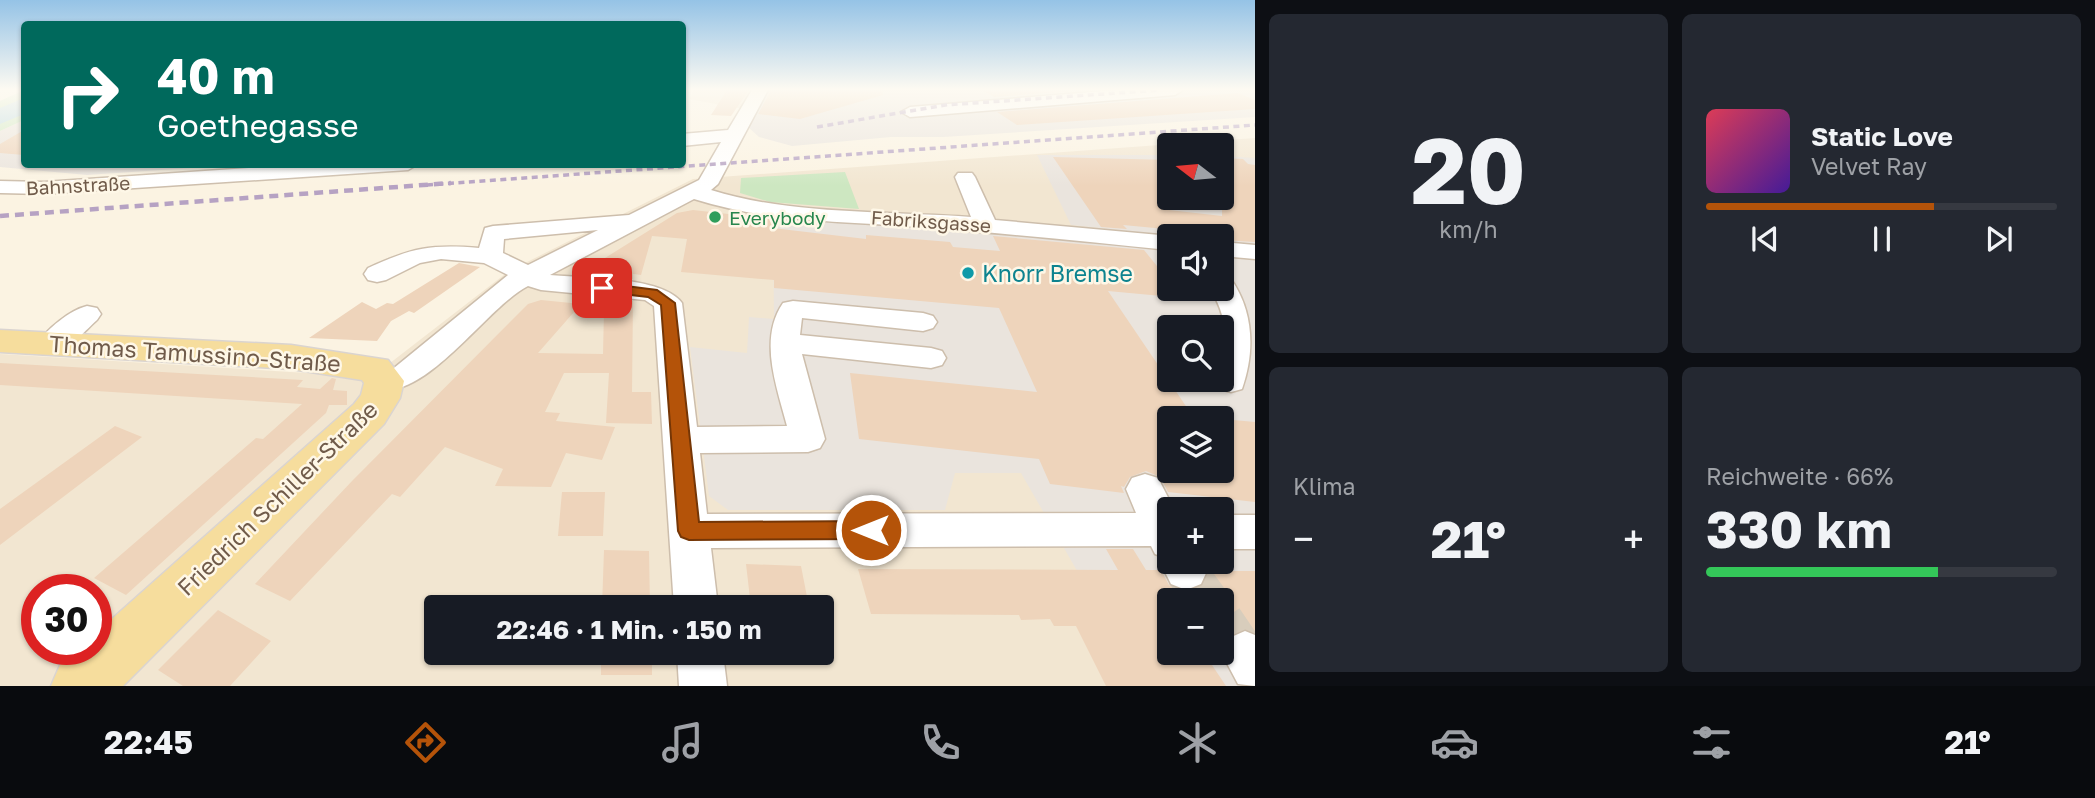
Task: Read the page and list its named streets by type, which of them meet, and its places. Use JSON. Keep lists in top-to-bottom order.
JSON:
{
  "streets": {
    "main road": ["Thomas Tamussino-Straße", "Friedrich Schiller-Straße"],
    "street": ["Bahnstraße", "Fabriksgasse"]
  },
  "crossings": [
    ["Fabriksgasse", "Friedrich Schiller-Straße"],
    ["Thomas Tamussino-Straße", "Friedrich Schiller-Straße"]
  ],
  "places": ["Everybody", "Knorr Bremse"],
  "north": "left",
  "page": {
    "tile": [
      ["20", "km/h"],
      "Klima",
      ["Reichweite · 66%", "330 km"]
    ],
    "turn": ["40 m", "Goethegasse"],
    "song": ["Static Love", "Velvet Ray"],
    "map_buttons": ["+", "−"],
    "heat": ["−", "21°", "+"],
    "limit": "30",
    "trip": "22:46 · 1 Min. · 150 m",
    "tabs": ["22:45", "21°"]
  }
}
